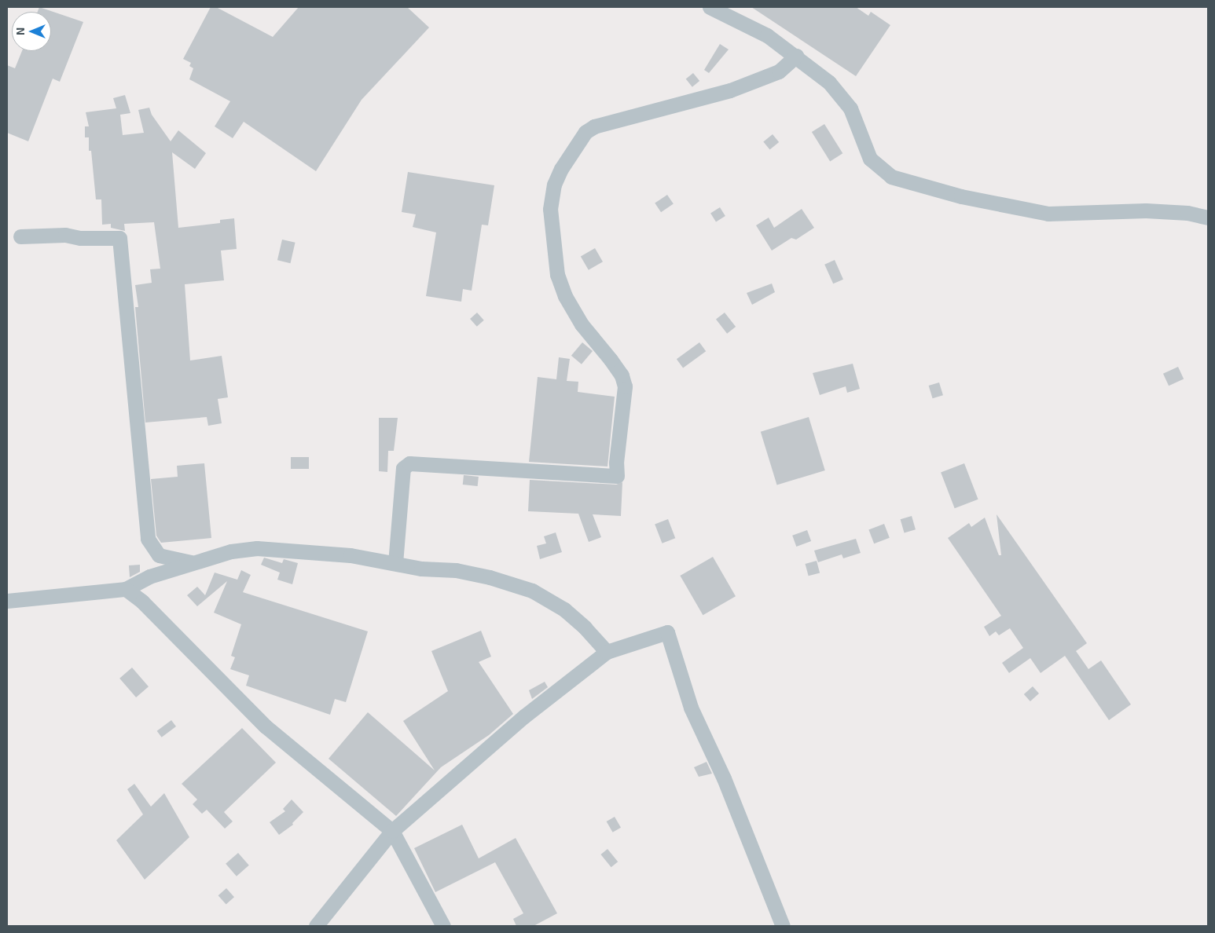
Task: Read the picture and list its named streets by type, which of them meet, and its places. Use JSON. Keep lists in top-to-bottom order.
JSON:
{
  "north": "left"
}
